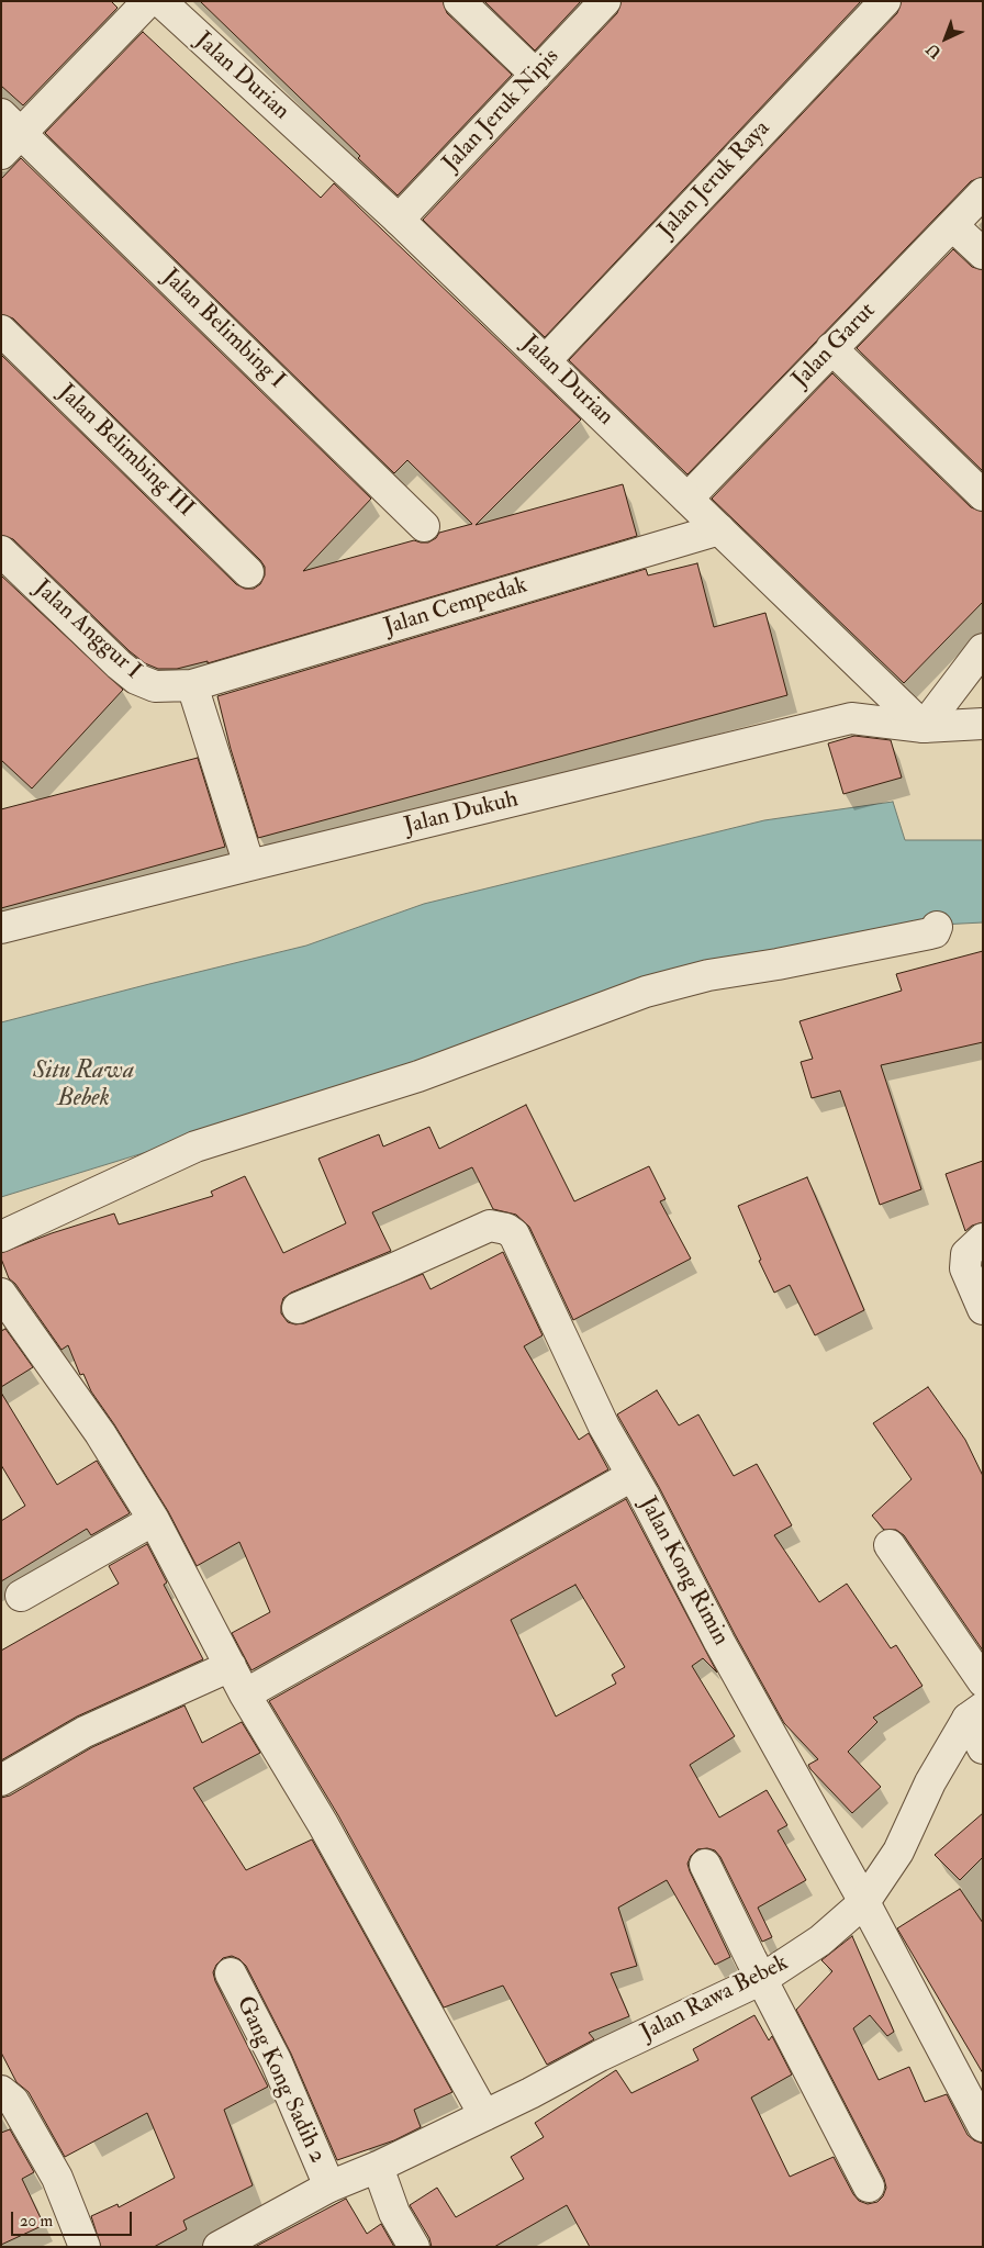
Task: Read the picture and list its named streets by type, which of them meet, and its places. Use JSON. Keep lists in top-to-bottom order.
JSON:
{
  "streets": {
    "street": [
      "Jalan Durian",
      "Jalan Jeruk Nipis",
      "Jalan Jeruk Raya",
      "Jalan Belimbing I",
      "Jalan Garut",
      "Jalan Belimbing III",
      "Jalan Cempedak",
      "Jalan Anggur I",
      "Jalan Dukuh",
      "Jalan Kong Rimin",
      "Jalan Rawa Bebek",
      "Gang Kong Sadih 2"
    ]
  },
  "crossings": [
    ["Jalan Durian", "Jalan Jeruk Nipis"],
    ["Jalan Durian", "Jalan Jeruk Raya"],
    ["Jalan Durian", "Jalan Garut"],
    ["Jalan Durian", "Jalan Cempedak"],
    ["Jalan Durian", "Jalan Dukuh"],
    ["Jalan Cempedak", "Jalan Anggur I"],
    ["Jalan Kong Rimin", "Jalan Rawa Bebek"],
    ["Jalan Rawa Bebek", "Gang Kong Sadih 2"]
  ],
  "water": ["Situ Rawa Bebek"],
  "scale_bar": "20 m",
  "north": "bottom left"
}
